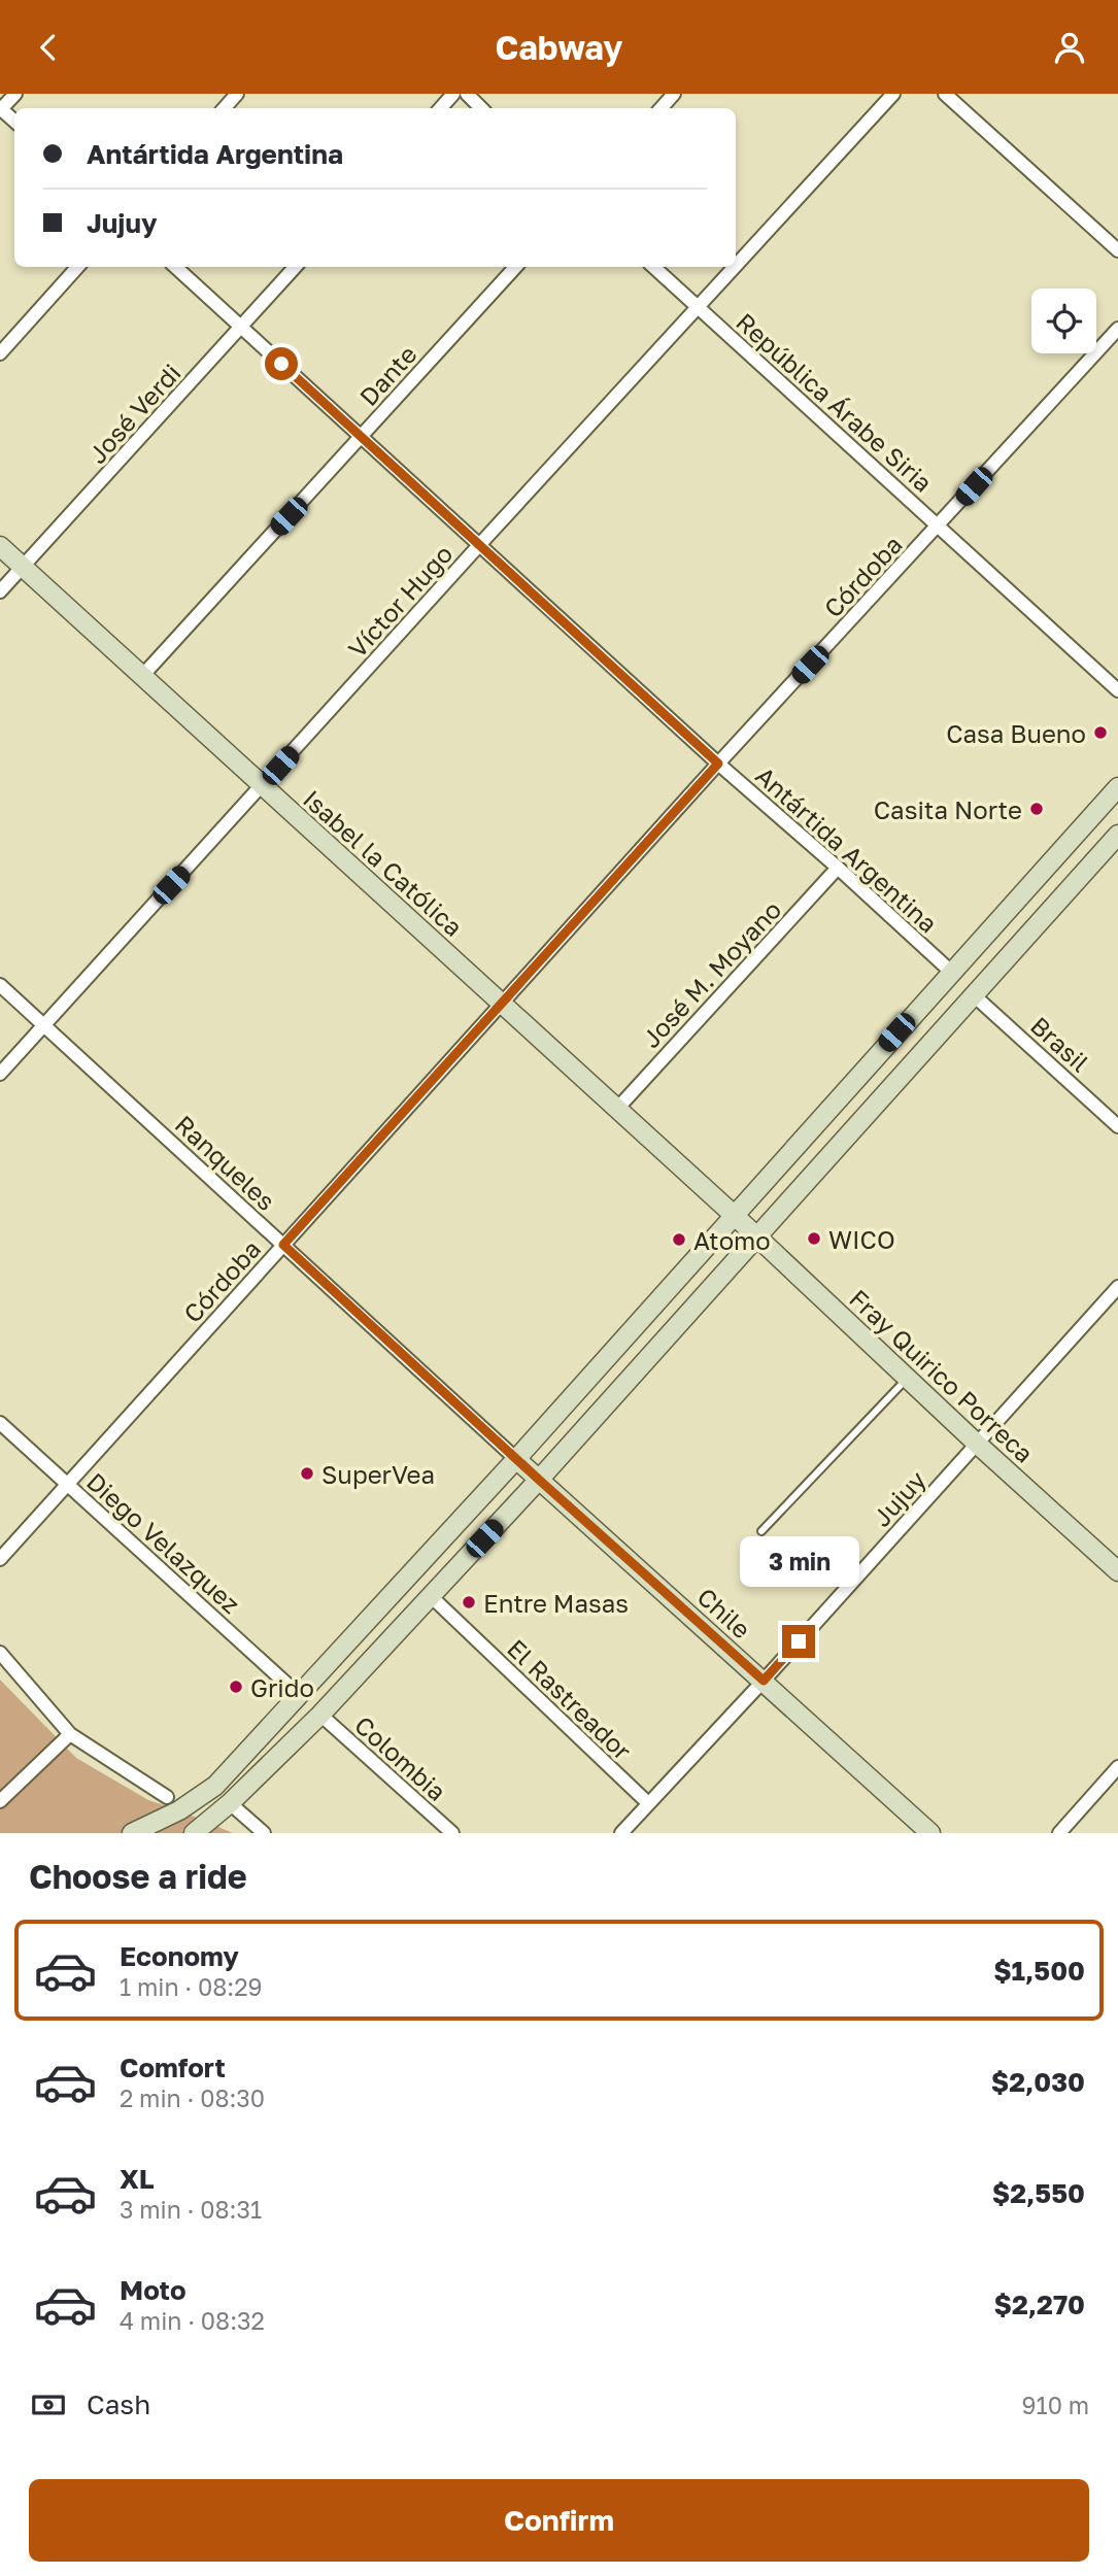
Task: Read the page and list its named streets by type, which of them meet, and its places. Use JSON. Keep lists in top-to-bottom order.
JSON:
{
  "streets": {
    "main road": ["Isabel la Católica", "Fray Quirico Porreca", "Chile"],
    "street": [
      "Dante",
      "República Árabe Siria",
      "José Verdi",
      "Córdoba",
      "Víctor Hugo",
      "Antártida Argentina",
      "José M. Moyano",
      "Brasil",
      "Ranqueles",
      "Jujuy",
      "Diego Velazquez",
      "El Rastreador",
      "Colombia"
    ]
  },
  "crossings": [
    ["Dante", "Antártida Argentina"],
    ["Dante", "Isabel la Católica"],
    ["República Árabe Siria", "Córdoba"],
    ["República Árabe Siria", "Víctor Hugo"],
    ["José Verdi", "Antártida Argentina"],
    ["José Verdi", "Isabel la Católica"],
    ["Córdoba", "Antártida Argentina"],
    ["Córdoba", "Isabel la Católica"],
    ["Córdoba", "Ranqueles"],
    ["Córdoba", "Diego Velazquez"],
    ["Víctor Hugo", "Antártida Argentina"],
    ["Víctor Hugo", "Isabel la Católica"],
    ["Víctor Hugo", "Ranqueles"],
    ["Antártida Argentina", "José M. Moyano"],
    ["Isabel la Católica", "José M. Moyano"],
    ["Isabel la Católica", "Fray Quirico Porreca"],
    ["Ranqueles", "Chile"],
    ["Fray Quirico Porreca", "Jujuy"],
    ["Jujuy", "Chile"],
    ["Jujuy", "El Rastreador"]
  ],
  "places": [
    "Casa Bueno",
    "Casita Norte",
    "WICO",
    "Atomo",
    "SuperVea",
    "Entre Masas",
    "Grido"
  ],
  "page": {
    "header": "Cabway",
    "banner": ["Antártida Argentina", "Jujuy"],
    "bubble": "3 min",
    "heading": "Choose a ride",
    "list": [
      {
        "name": "Economy",
        "note": "1 min · 08:29",
        "value": "$1,500"
      },
      {
        "name": "Comfort",
        "note": "2 min · 08:30",
        "value": "$2,030"
      },
      {
        "name": "XL",
        "note": "3 min · 08:31",
        "value": "$2,550"
      },
      {
        "name": "Moto",
        "note": "4 min · 08:32",
        "value": "$2,270"
      }
    ],
    "pay": ["Cash", "910 m"],
    "buttons": "Confirm"
  }
}
